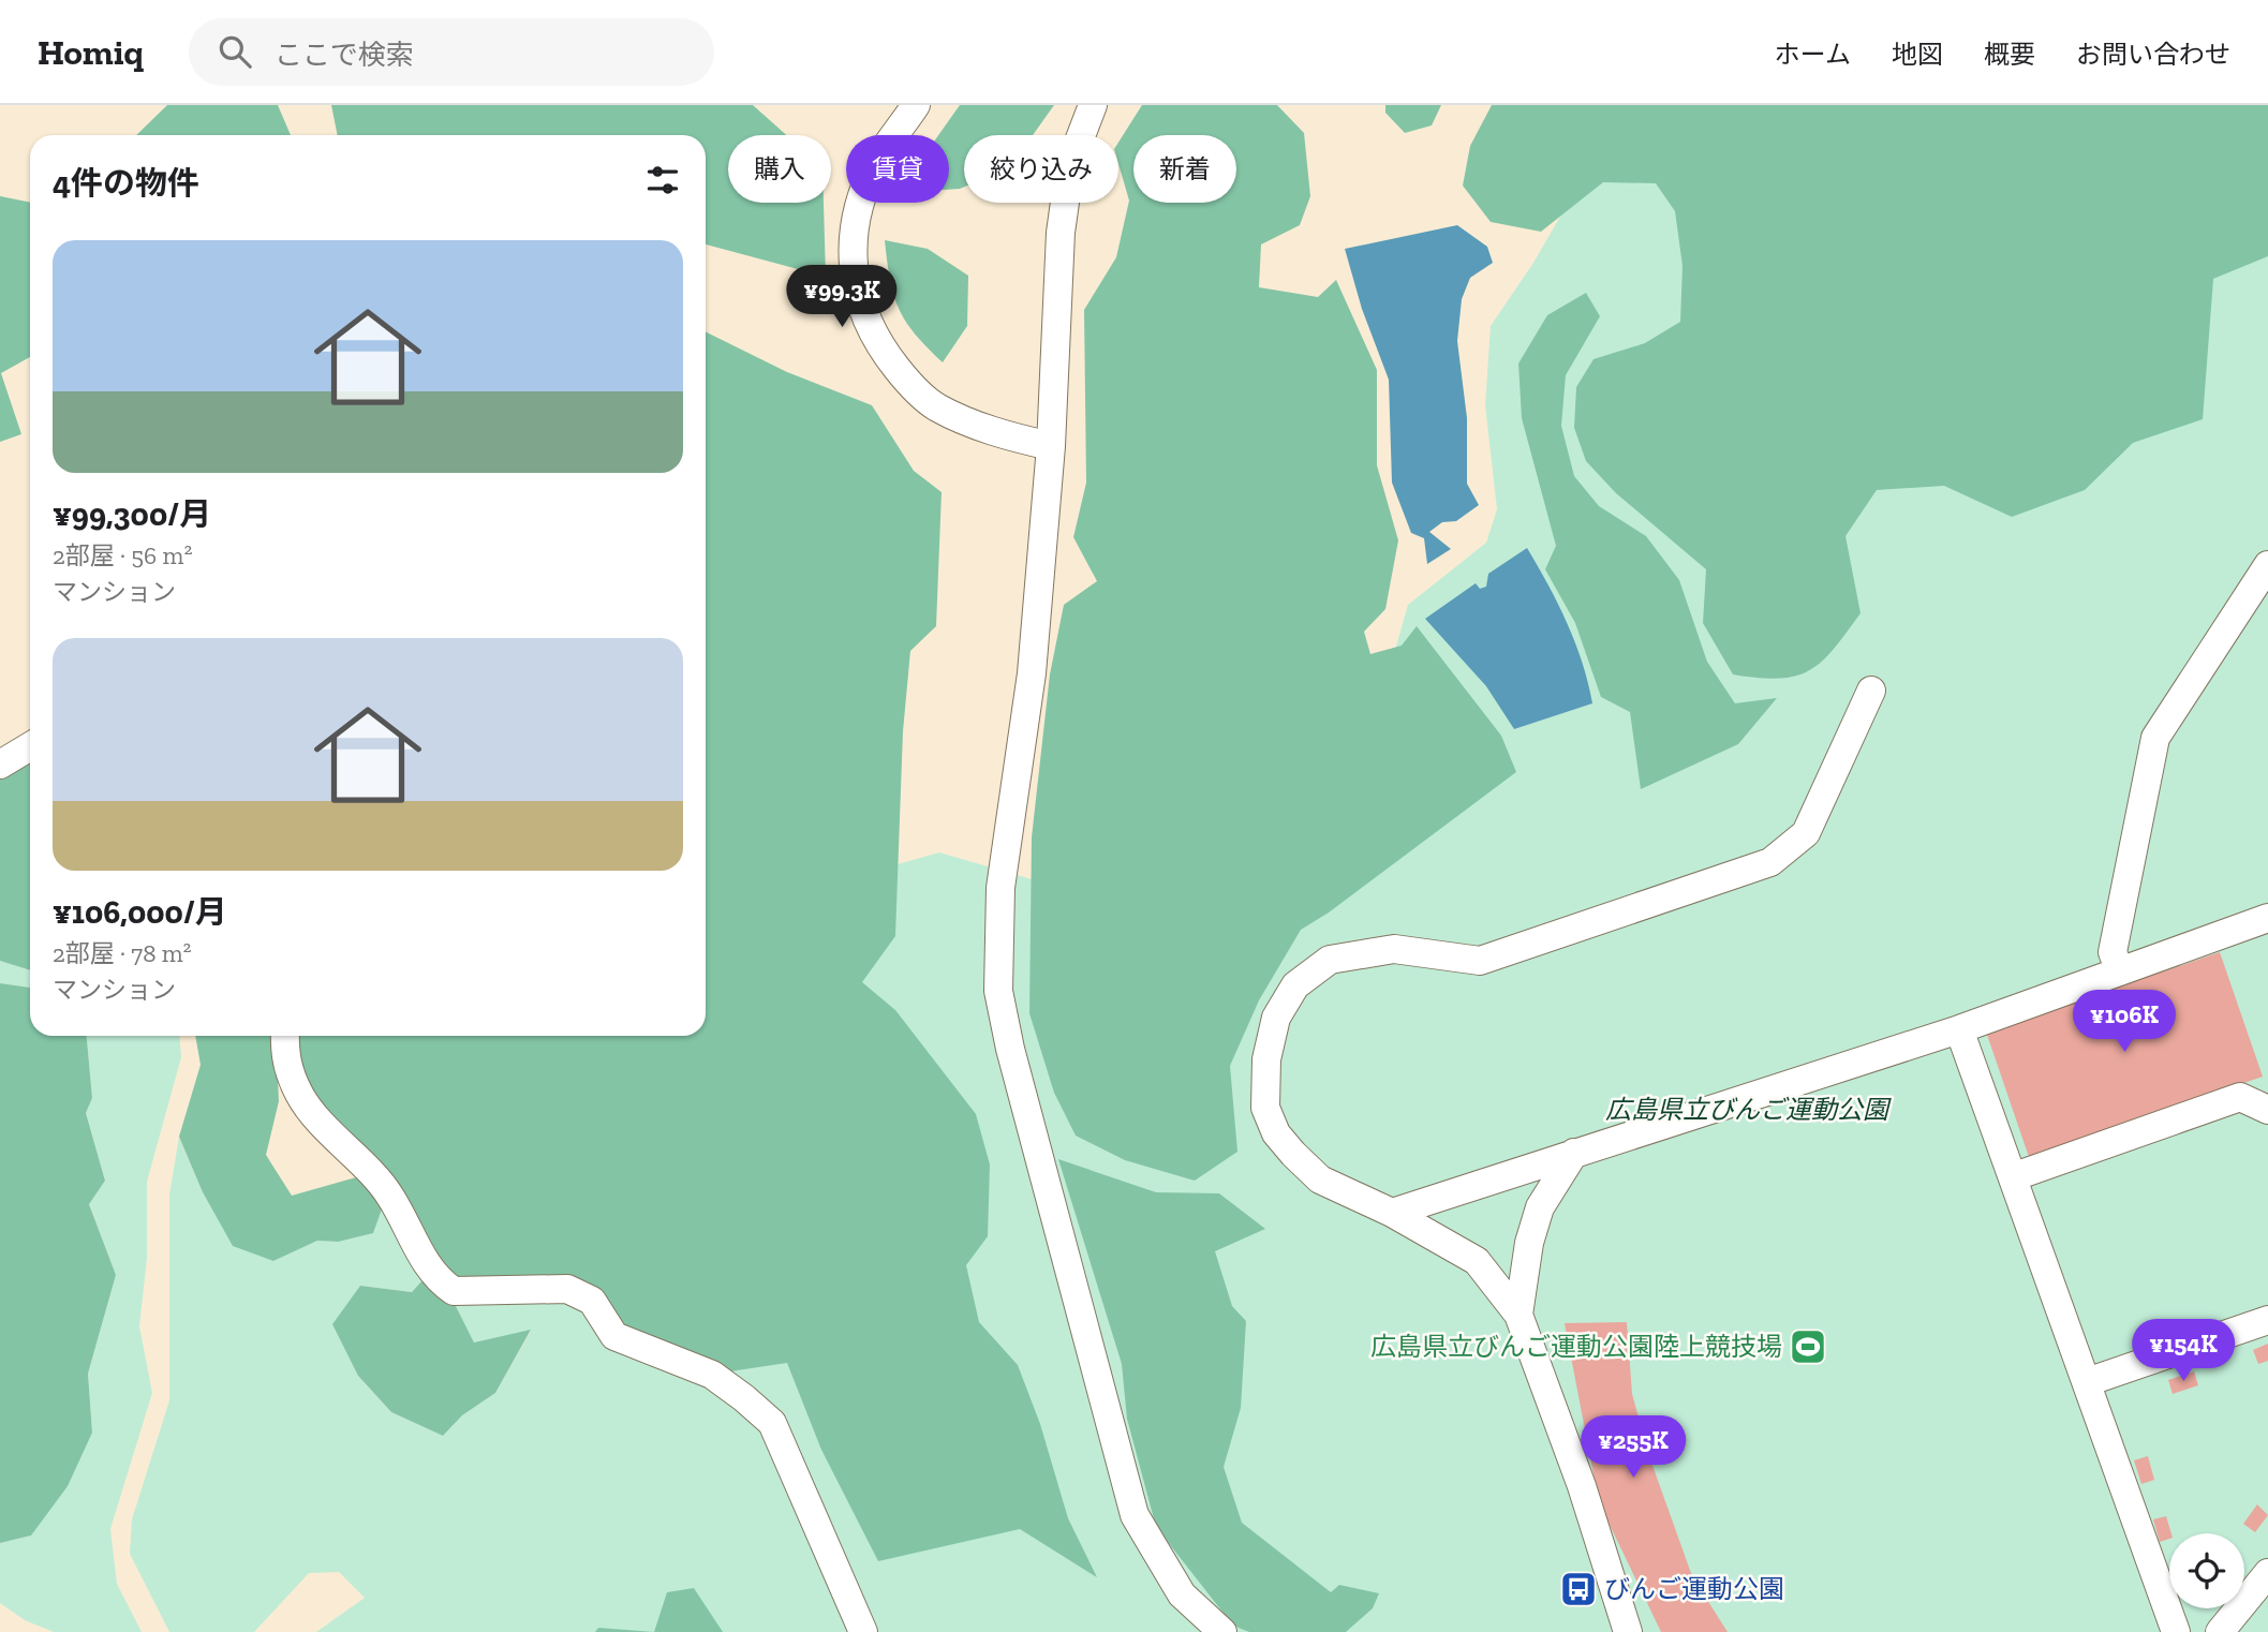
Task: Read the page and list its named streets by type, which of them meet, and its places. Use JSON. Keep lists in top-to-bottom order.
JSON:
{
  "parks": ["広島県立びんご運動公園"],
  "places": {
    "sports": ["広島県立びんご運動公園陸上競技場"],
    "bus stop": ["びんご運動公園"]
  },
  "page": {
    "header": "Homiq",
    "search": "ここで検索",
    "nav": [
      "ホーム",
      "地図",
      "概要",
      "お問い合わせ"
    ],
    "chip": [
      "購入",
      "賃貸",
      "絞り込み",
      "新着"
    ],
    "heading": "4件の物件",
    "list": [
      {
        "name": "¥99,300/月",
        "note": "2部屋 · 56 m² · マンション"
      },
      {
        "name": "¥106,000/月",
        "note": "2部屋 · 78 m² · マンション"
      }
    ],
    "price": [
      "¥99.3K",
      "¥106K",
      "¥154K",
      "¥255K"
    ]
  }
}
